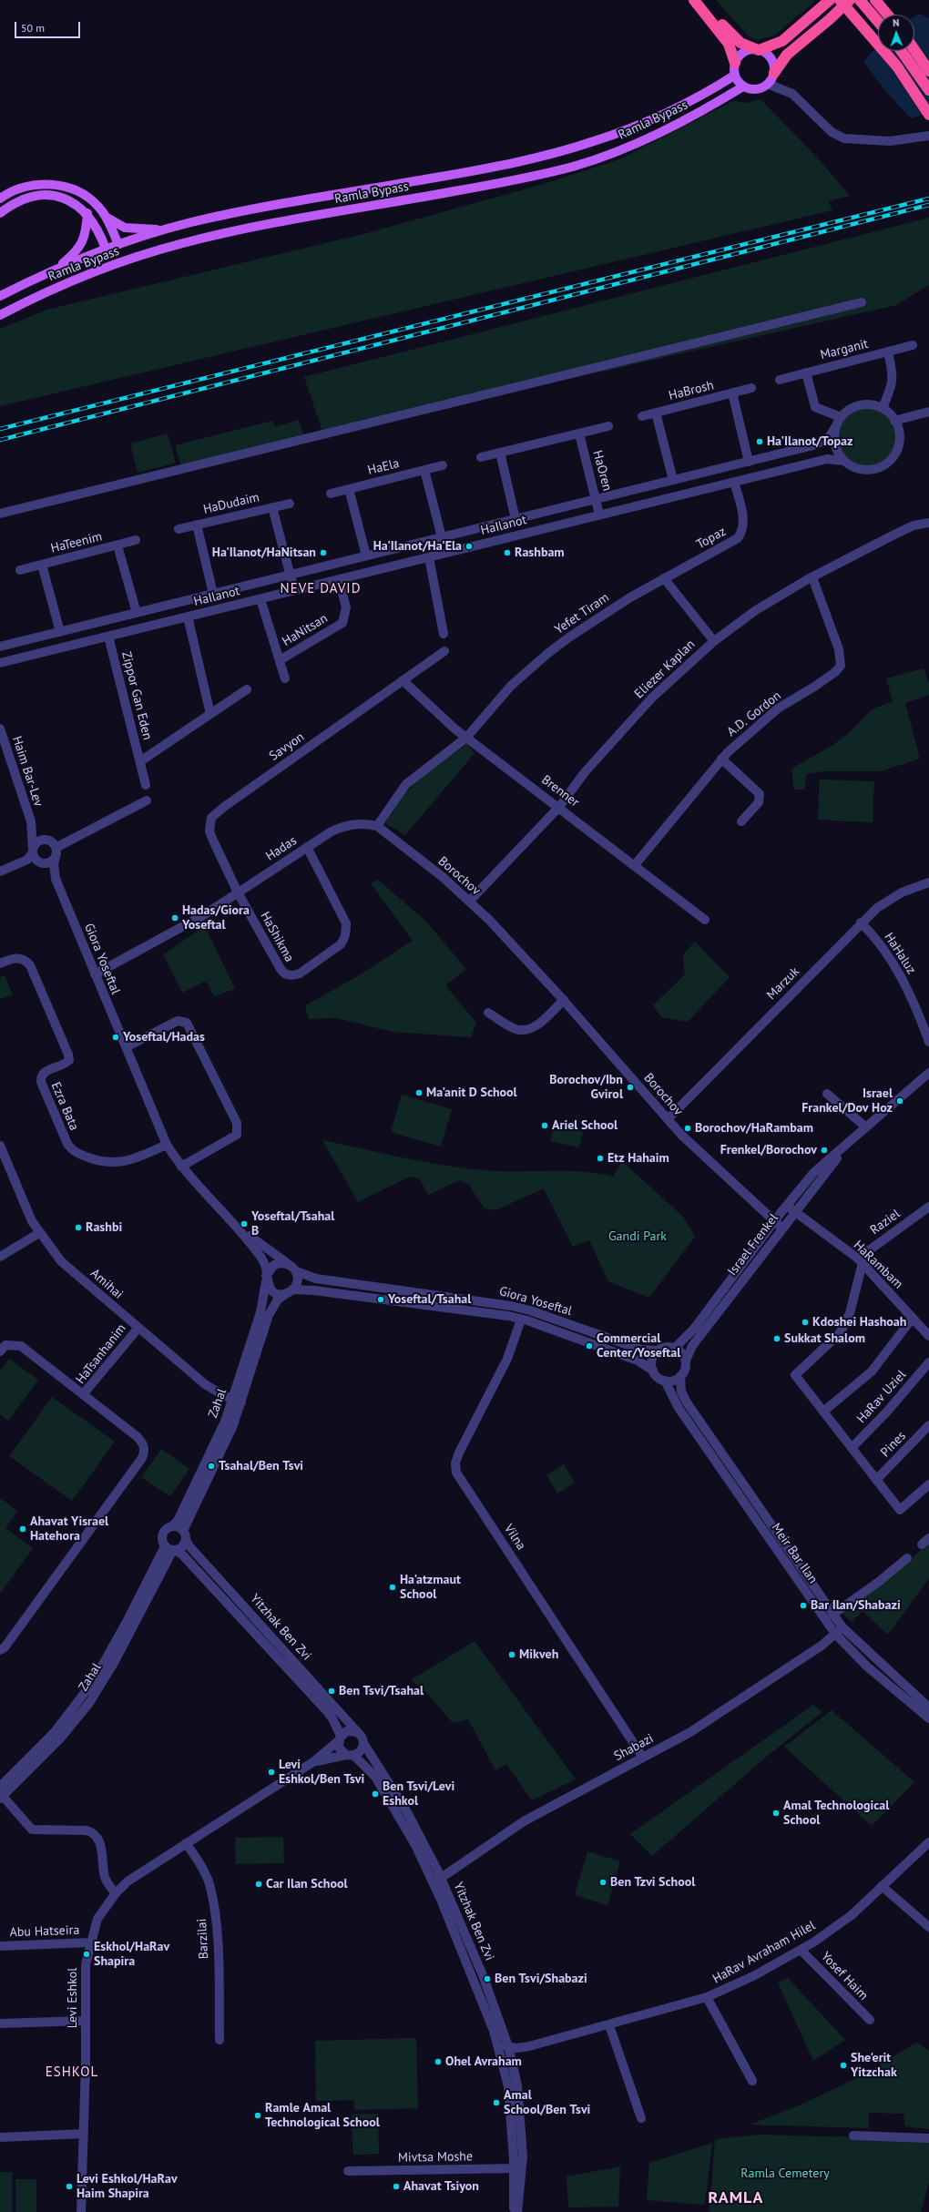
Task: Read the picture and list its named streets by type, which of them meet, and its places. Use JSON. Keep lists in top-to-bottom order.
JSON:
{
  "streets": {
    "main road": ["Ramla Bypass"],
    "street": [
      "Marganit",
      "HaBrosh",
      "HaEla",
      "HaOren",
      "HaDudaim",
      "HaIlanot",
      "Topaz",
      "HaTeenim",
      "Yefet Tiram",
      "HaNitsan",
      "Eliezer Kaplan",
      "Zippor Gan Eden",
      "A.D. Gordon",
      "Savyon",
      "Haim Bar-Lev",
      "Brenner",
      "Hadas",
      "Borochov",
      "HaShikma",
      "HaHaluz",
      "Giora Yoseftal",
      "Marzuk",
      "Ezra Bata",
      "Raziel",
      "Israel Frenkel",
      "HaRambam",
      "Amihai",
      "HaTsanhanim",
      "HaRav Uziel",
      "Zahal",
      "Pines",
      "Vilna",
      "Meir Bar Ilan",
      "Yitzhak Ben Zvi",
      "Shabazi",
      "Abu Hatseira",
      "Barzilai",
      "HaRav Avraham Hilel",
      "Yosef Haim",
      "Levi Eshkol",
      "Mivtsa Moshe"
    ]
  },
  "crossings": [
    ["Marganit", "HaIlanot"],
    ["HaBrosh", "HaIlanot"],
    ["HaOren", "HaIlanot"],
    ["HaDudaim", "HaIlanot"],
    ["HaIlanot", "Topaz"],
    ["HaIlanot", "HaTeenim"],
    ["HaIlanot", "HaNitsan"],
    ["HaIlanot", "Zippor Gan Eden"],
    ["Topaz", "Yefet Tiram"],
    ["Yefet Tiram", "Brenner"],
    ["Eliezer Kaplan", "A.D. Gordon"],
    ["Eliezer Kaplan", "Brenner"],
    ["Eliezer Kaplan", "Borochov"],
    ["A.D. Gordon", "Brenner"],
    ["Savyon", "Brenner"],
    ["Savyon", "Hadas"],
    ["Savyon", "HaShikma"],
    ["Haim Bar-Lev", "Giora Yoseftal"],
    ["Hadas", "Borochov"],
    ["Hadas", "HaShikma"],
    ["Hadas", "Giora Yoseftal"],
    ["Borochov", "Marzuk"],
    ["Borochov", "Israel Frenkel"],
    ["HaHaluz", "Marzuk"],
    ["Giora Yoseftal", "Ezra Bata"],
    ["Giora Yoseftal", "Israel Frenkel"],
    ["Giora Yoseftal", "Zahal"],
    ["Giora Yoseftal", "Vilna"],
    ["Giora Yoseftal", "Meir Bar Ilan"],
    ["Raziel", "HaRambam"],
    ["Israel Frenkel", "HaRambam"],
    ["Israel Frenkel", "Meir Bar Ilan"],
    ["Amihai", "HaTsanhanim"],
    ["Amihai", "Zahal"],
    ["Zahal", "Yitzhak Ben Zvi"],
    ["Vilna", "Shabazi"],
    ["Meir Bar Ilan", "Shabazi"],
    ["Yitzhak Ben Zvi", "Shabazi"],
    ["Yitzhak Ben Zvi", "HaRav Avraham Hilel"],
    ["Yitzhak Ben Zvi", "Levi Eshkol"],
    ["Yitzhak Ben Zvi", "Mivtsa Moshe"],
    ["Abu Hatseira", "Levi Eshkol"],
    ["Barzilai", "Levi Eshkol"],
    ["HaRav Avraham Hilel", "Yosef Haim"]
  ],
  "districts": ["NEVE DAVID", "ESHKOL", "RAMLA"],
  "parks": ["Gandi Park", "Ramla Cemetery"],
  "places": [
    "Ha'Ilanot/Topaz",
    "Ha'Ilanot/Ha'Ela",
    "Ha'Ilanot/HaNitsan",
    "Rashbam",
    "Hadas/Giora Yoseftal",
    "Yoseftal/Hadas",
    "Borochov/Ibn Gvirol",
    "Ma'anit D School",
    "Israel Frankel/Dov Hoz",
    "Ariel School",
    "Borochov/HaRambam",
    "Frenkel/Borochov",
    "Etz Hahaim",
    "Yoseftal/Tsahal B",
    "Rashbi",
    "Yoseftal/Tsahal",
    "Kdoshei Hashoah",
    "Sukkat Shalom",
    "Commercial Center/Yoseftal",
    "Tsahal/Ben Tsvi",
    "Ahavat Yisrael Hatehora",
    "Ha'atzmaut School",
    "Bar Ilan/Shabazi",
    "Mikveh",
    "Ben Tsvi/Tsahal",
    "Levi Eshkol/Ben Tsvi",
    "Ben Tsvi/Levi Eshkol",
    "Amal Technological School",
    "Ben Tzvi School",
    "Car Ilan School",
    "Eskhol/HaRav Shapira",
    "Ben Tsvi/Shabazi",
    "Ohel Avraham",
    "She'erit Yitzchak",
    "Amal School/Ben Tsvi",
    "Ramle Amal Technological School",
    "Levi Eshkol/HaRav Haim Shapira",
    "Ahavat Tsiyon"
  ],
  "scale_bar": "50 m",
  "north": "top"
}
